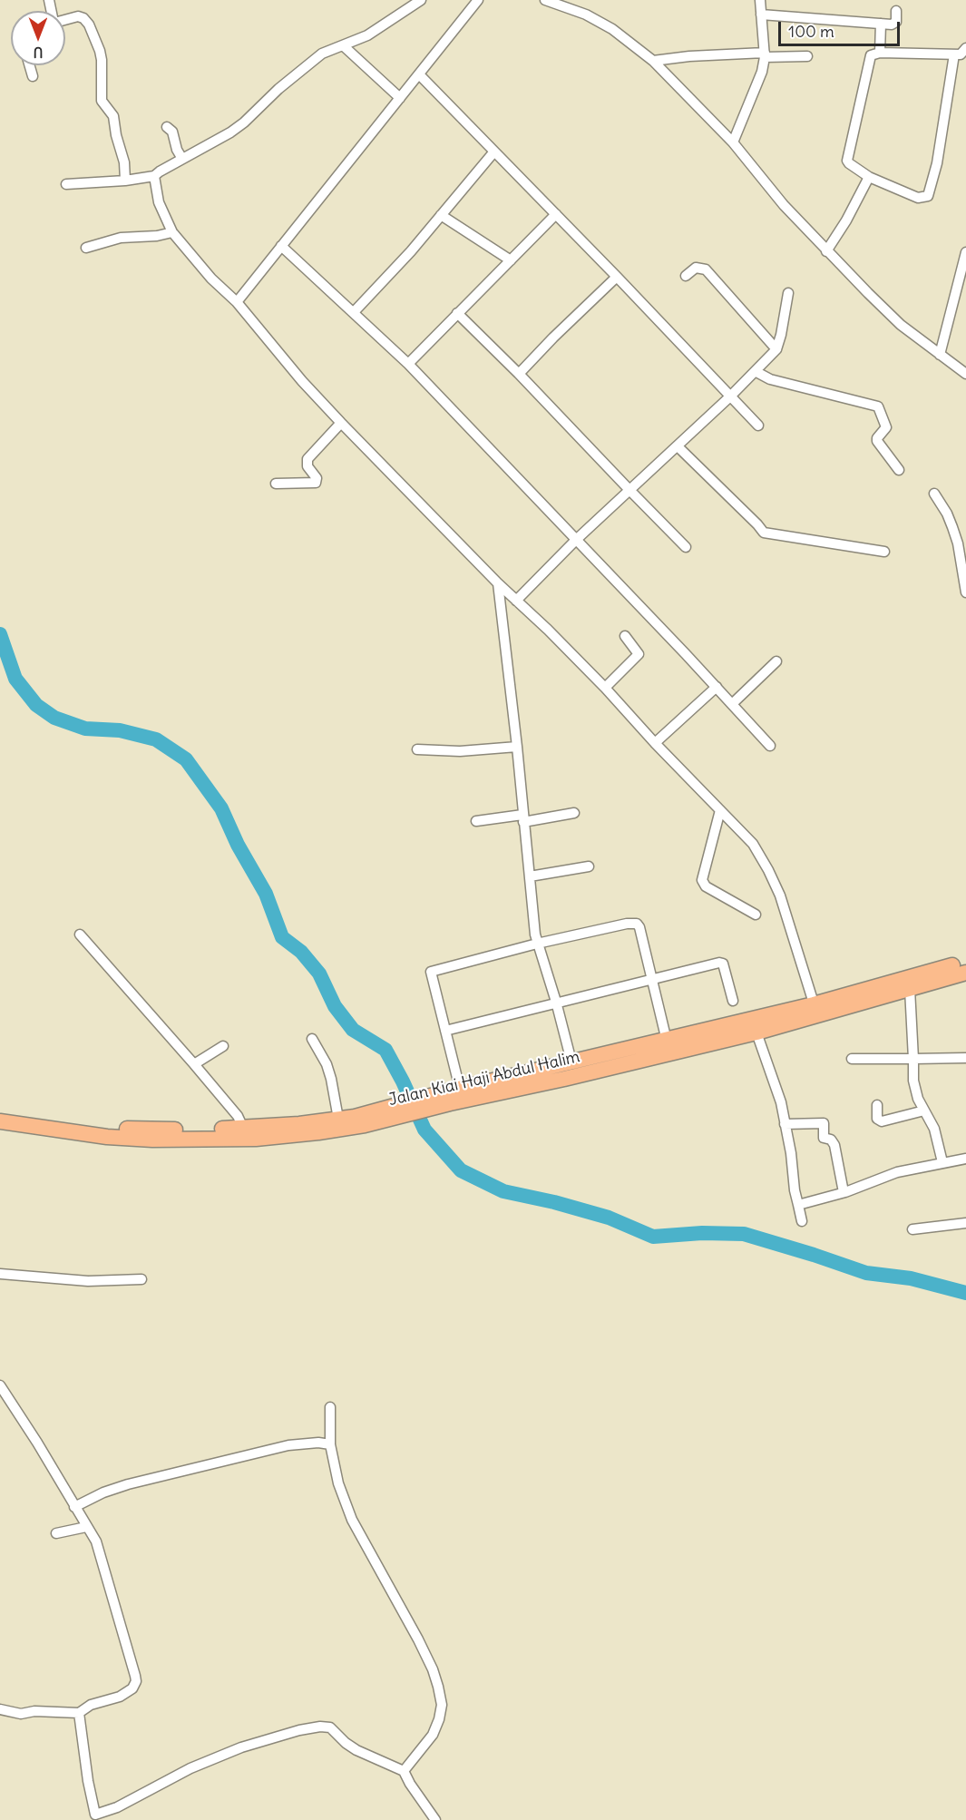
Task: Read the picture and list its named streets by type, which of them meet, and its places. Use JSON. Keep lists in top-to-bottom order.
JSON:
{
  "streets": {
    "main road": ["Jalan Kiai Haji Abdul Halim"]
  },
  "scale_bar": "100 m",
  "north": "bottom"
}
